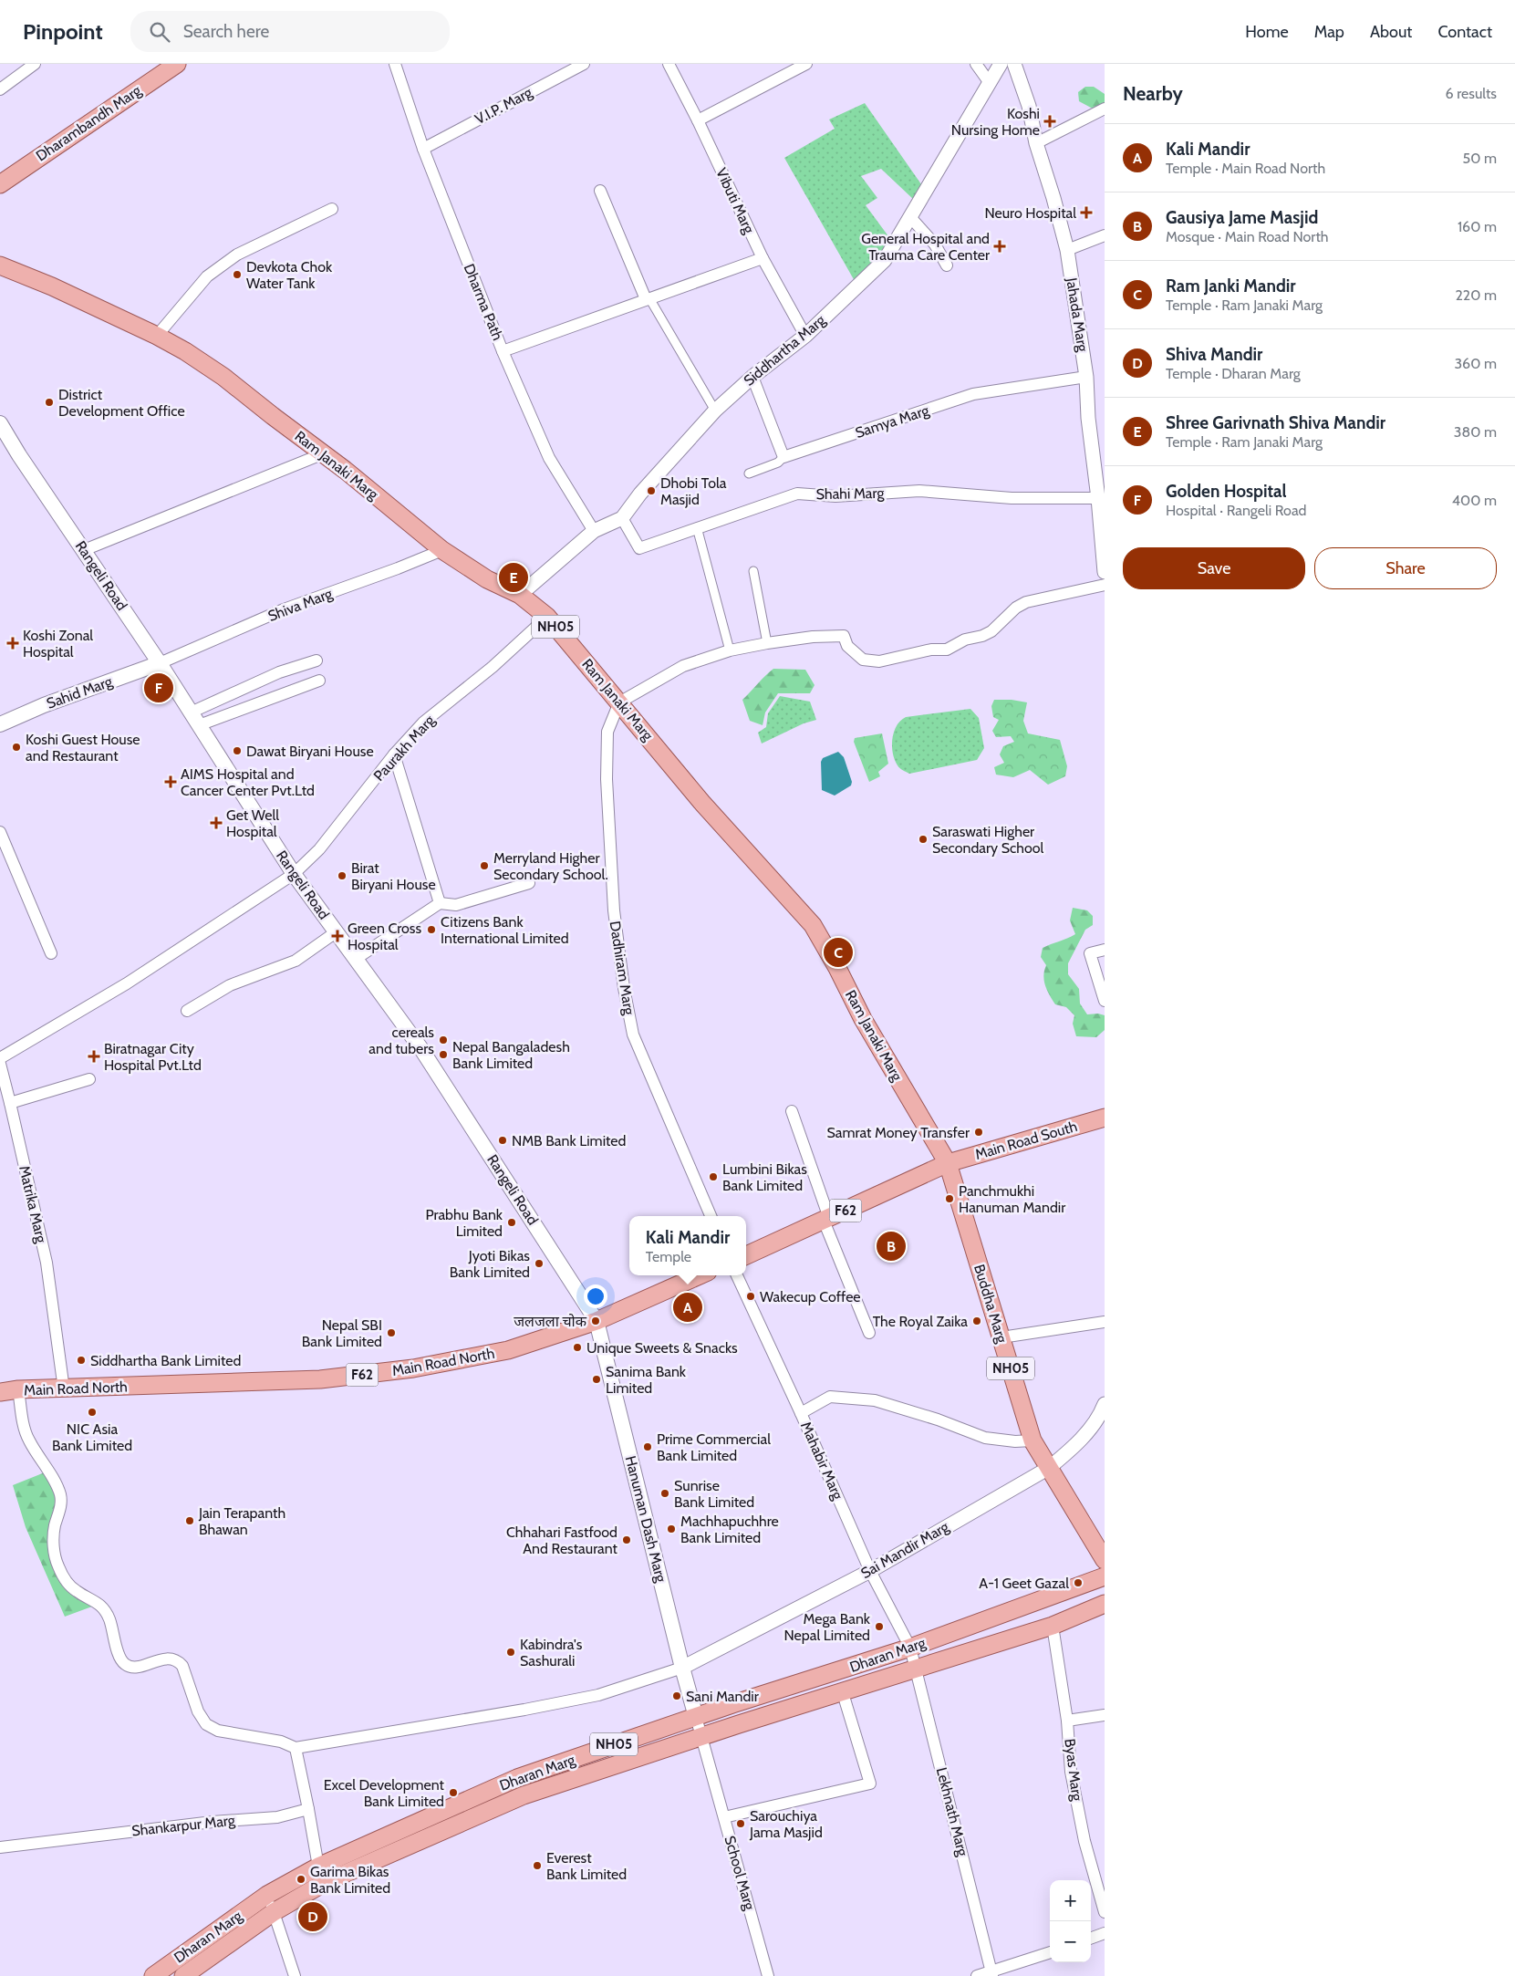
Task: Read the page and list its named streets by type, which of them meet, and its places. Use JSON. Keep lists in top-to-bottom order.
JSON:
{
  "streets": {
    "main road": [
      "Dharambandh Marg",
      "Ram Janaki Marg",
      "Rangeli Road",
      "NH05",
      "Sahid Marg",
      "Main Road South",
      "F62",
      "Buddha Marg",
      "Main Road North",
      "Hanuman Dash Marg",
      "Dharan Marg"
    ],
    "street": [
      "V.I.P. Marg",
      "Vibuti Marg",
      "Dharma Path",
      "Jahada Marg",
      "Siddhartha Marg",
      "Samya Marg",
      "Shahi Marg",
      "Shiva Marg",
      "Paurakh Marg",
      "Dadhiram Marg",
      "Matrika Marg",
      "Mahabir Marg",
      "Sai Mandir Marg",
      "Byas Marg",
      "Lekhnath Marg",
      "Shankarpur Marg",
      "School Marg"
    ]
  },
  "crossings": [
    ["V.I.P. Marg", "Dharma Path"],
    ["Vibuti Marg", "Siddhartha Marg"],
    ["Dharma Path", "Siddhartha Marg"],
    ["Jahada Marg", "Samya Marg"],
    ["Jahada Marg", "Shahi Marg"],
    ["Siddhartha Marg", "Ram Janaki Marg"],
    ["Siddhartha Marg", "Shahi Marg"],
    ["Ram Janaki Marg", "Shiva Marg"],
    ["Ram Janaki Marg", "Paurakh Marg"],
    ["Ram Janaki Marg", "Dadhiram Marg"],
    ["Ram Janaki Marg", "Main Road South"],
    ["Ram Janaki Marg", "F62"],
    ["Ram Janaki Marg", "Buddha Marg"],
    ["Rangeli Road", "Shiva Marg"],
    ["Rangeli Road", "Sahid Marg"],
    ["Rangeli Road", "Paurakh Marg"],
    ["Rangeli Road", "Main Road North"],
    ["Rangeli Road", "Hanuman Dash Marg"],
    ["Shiva Marg", "Sahid Marg"],
    ["Main Road South", "F62"],
    ["Main Road South", "Buddha Marg"],
    ["Matrika Marg", "Main Road North"],
    ["F62", "Buddha Marg"],
    ["Buddha Marg", "Sai Mandir Marg"],
    ["Main Road North", "Hanuman Dash Marg"],
    ["Mahabir Marg", "Sai Mandir Marg"],
    ["Mahabir Marg", "Dharan Marg"],
    ["Mahabir Marg", "Lekhnath Marg"],
    ["Hanuman Dash Marg", "Sai Mandir Marg"],
    ["Hanuman Dash Marg", "Dharan Marg"],
    ["Hanuman Dash Marg", "School Marg"],
    ["Dharan Marg", "Byas Marg"],
    ["Dharan Marg", "Lekhnath Marg"],
    ["Dharan Marg", "School Marg"]
  ],
  "places": {
    "health": [
      "Koshi Nursing Home",
      "Neuro Hospital",
      "General Hospital and Trauma Care Center",
      "Koshi Zonal Hospital",
      "AIMS Hospital and Cancer Center Pvt.Ltd",
      "Get Well Hospital",
      "Green Cross Hospital",
      "Biratnagar City Hospital Pvt.Ltd"
    ],
    "other": [
      "Devkota Chok Water Tank",
      "District Development Office",
      "Dhobi Tola Masjid",
      "Koshi Guest House and Restaurant",
      "Dawat Biryani House",
      "Saraswati Higher Secondary School",
      "Merryland Higher Secondary School.",
      "Birat Biryani House",
      "Citizens Bank International Limited",
      "cereals and tubers",
      "Nepal Bangaladesh Bank Limited",
      "Samrat Money Transfer",
      "NMB Bank Limited",
      "Lumbini Bikas Bank Limited",
      "Panchmukhi Hanuman Mandir",
      "Prabhu Bank Limited",
      "Jyoti Bikas Bank Limited",
      "Wakecup Coffee",
      "जलजला चोक",
      "The Royal Zaika",
      "Nepal SBI Bank Limited",
      "Unique Sweets & Snacks",
      "Siddhartha Bank Limited",
      "Sanima Bank Limited",
      "NIC Asia Bank Limited",
      "Prime Commercial Bank Limited",
      "Sunrise Bank Limited",
      "Jain Terapanth Bhawan",
      "Machhapuchhre Bank Limited",
      "Chhahari Fastfood And Restaurant",
      "A-1 Geet Gazal",
      "Mega Bank Nepal Limited",
      "Kabindra's Sashurali",
      "Sani Mandir",
      "Excel Development Bank Limited",
      "Sarouchiya Jama Masjid",
      "Everest Bank Limited",
      "Garima Bikas Bank Limited"
    ]
  },
  "page": {
    "header": "Pinpoint",
    "search": "Search here",
    "nav": [
      "Home",
      "Map",
      "About",
      "Contact"
    ],
    "heading": ["Nearby", "6 results"],
    "list": [
      {
        "mark": "A",
        "name": "Kali Mandir",
        "note": "Temple · Main Road North",
        "value": "50 m"
      },
      {
        "mark": "B",
        "name": "Gausiya Jame Masjid",
        "note": "Mosque · Main Road North",
        "value": "160 m"
      },
      {
        "mark": "C",
        "name": "Ram Janki Mandir",
        "note": "Temple · Ram Janaki Marg",
        "value": "220 m"
      },
      {
        "mark": "D",
        "name": "Shiva Mandir",
        "note": "Temple · Dharan Marg",
        "value": "360 m"
      },
      {
        "mark": "E",
        "name": "Shree Garivnath Shiva Mandir",
        "note": "Temple · Ram Janaki Marg",
        "value": "380 m"
      },
      {
        "mark": "F",
        "name": "Golden Hospital",
        "note": "Hospital · Rangeli Road",
        "value": "400 m"
      }
    ],
    "buttons": ["Save", "Share"],
    "pins": [
      "E",
      "F",
      "C",
      "B",
      "A",
      "D"
    ],
    "popup": ["Kali Mandir", "Temple"],
    "map_buttons": ["+", "−"]
  }
}
